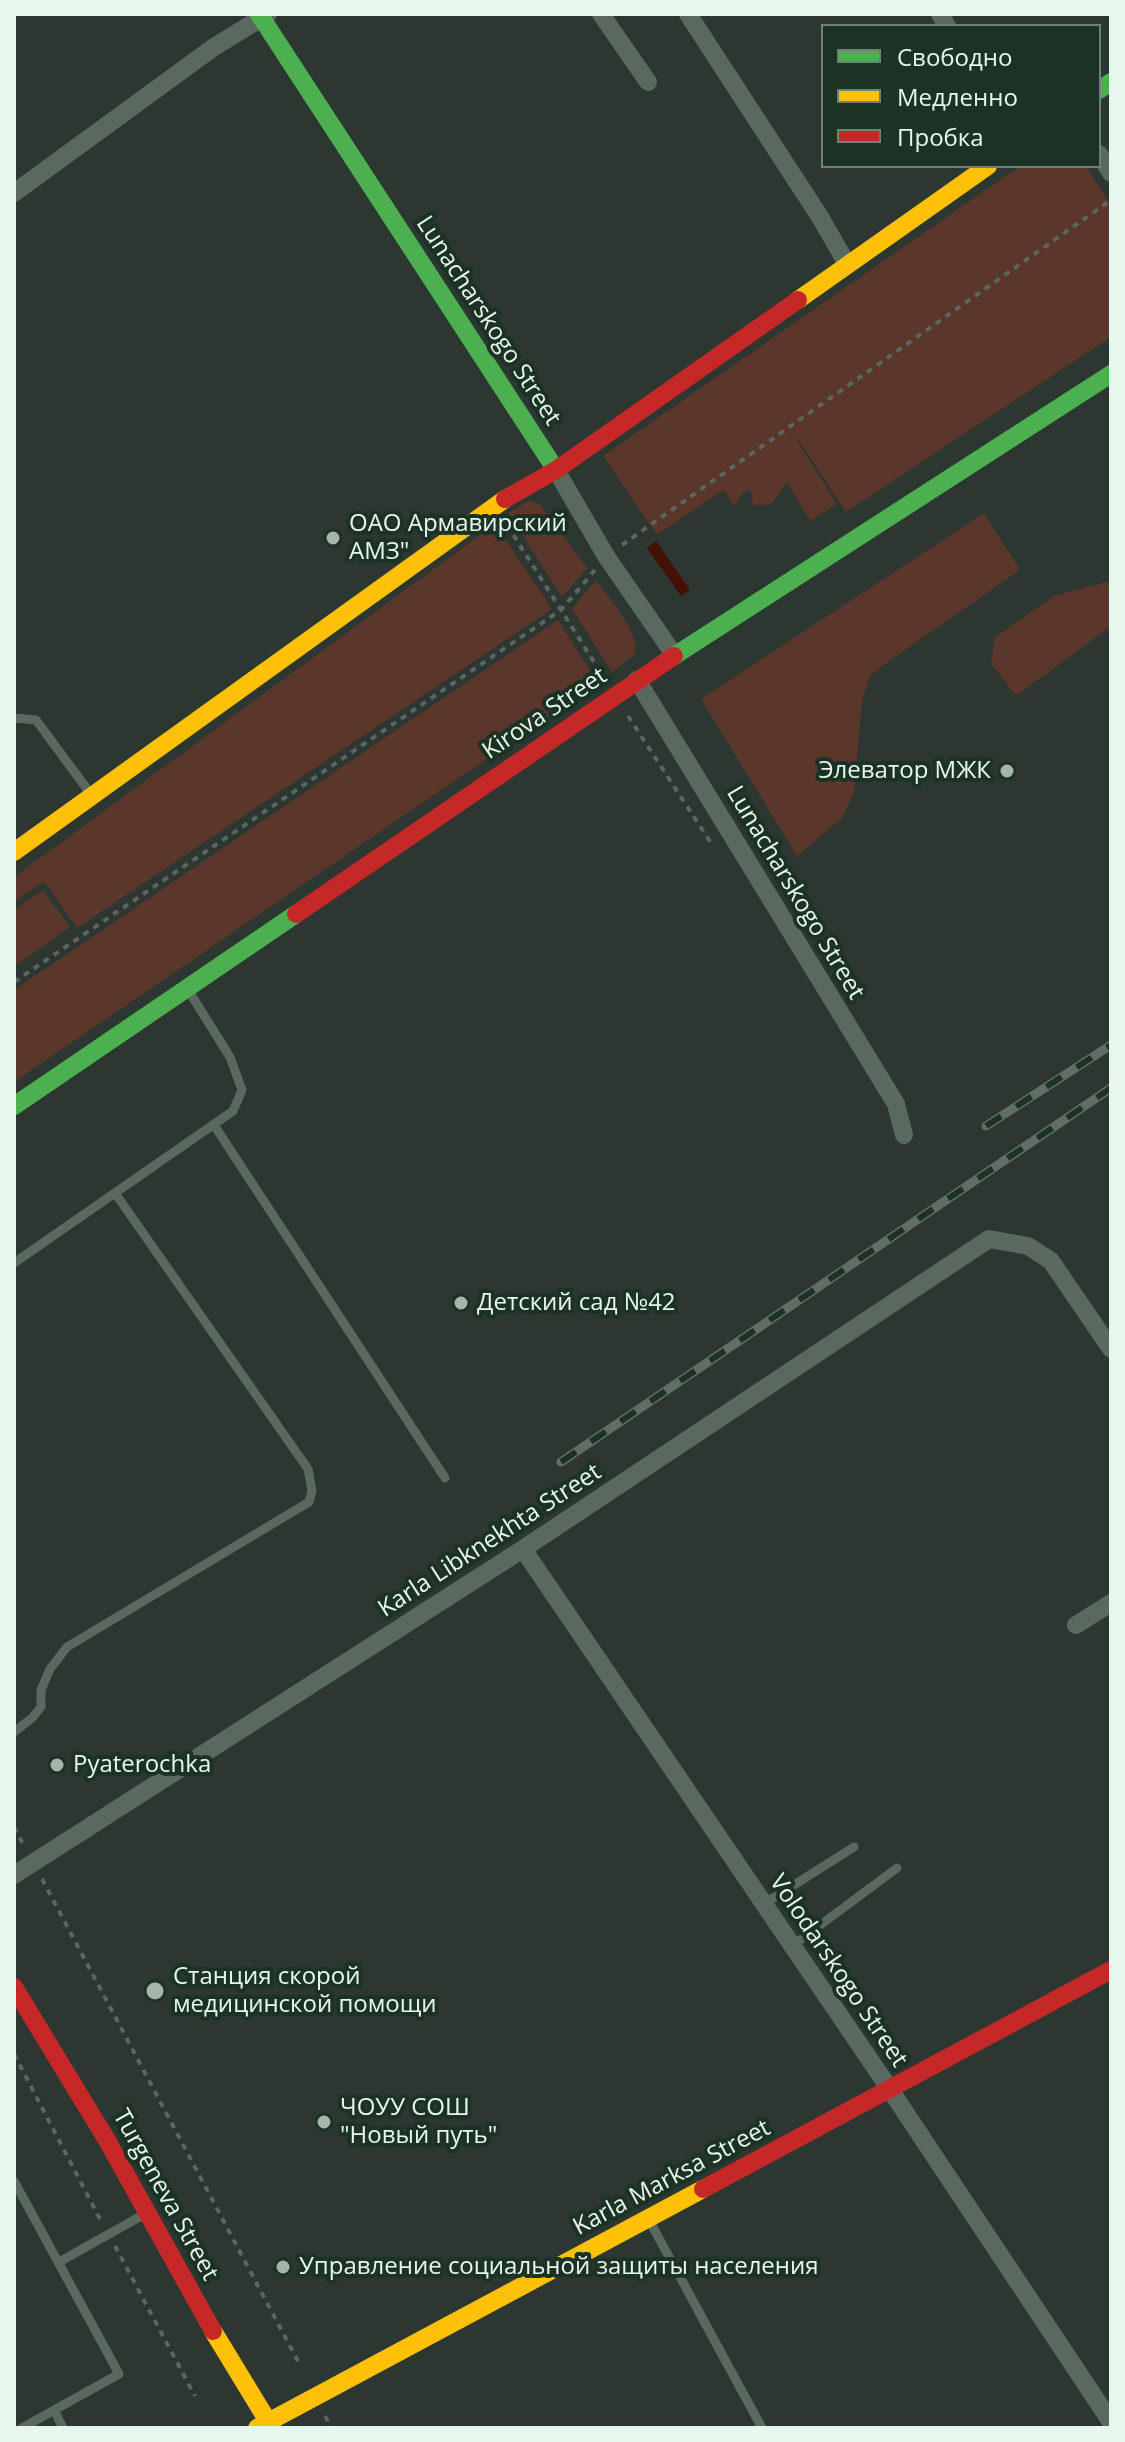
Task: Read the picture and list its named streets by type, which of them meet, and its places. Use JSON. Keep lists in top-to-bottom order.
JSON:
{
  "streets": {
    "main road": [
      "Lunacharskogo Street",
      "Kirova Street",
      "Karla Marksa Street",
      "Turgeneva Street"
    ],
    "street": ["Karla Libknekhta Street", "Volodarskogo Street"]
  },
  "crossings": [
    ["Lunacharskogo Street", "Kirova Street"],
    ["Karla Libknekhta Street", "Volodarskogo Street"],
    ["Volodarskogo Street", "Karla Marksa Street"],
    ["Karla Marksa Street", "Turgeneva Street"]
  ],
  "places": [
    "ОАО Армавирский АМЗ\"",
    "Элеватор МЖК",
    "Детский сад №42",
    "Pyaterochka",
    "Станция скорой медицинской помощи",
    "ЧОУУ СОШ \"Новый путь\"",
    "Управление социальной защиты населения"
  ],
  "legend": ["Свободно", "Медленно", "Пробка"]
}
